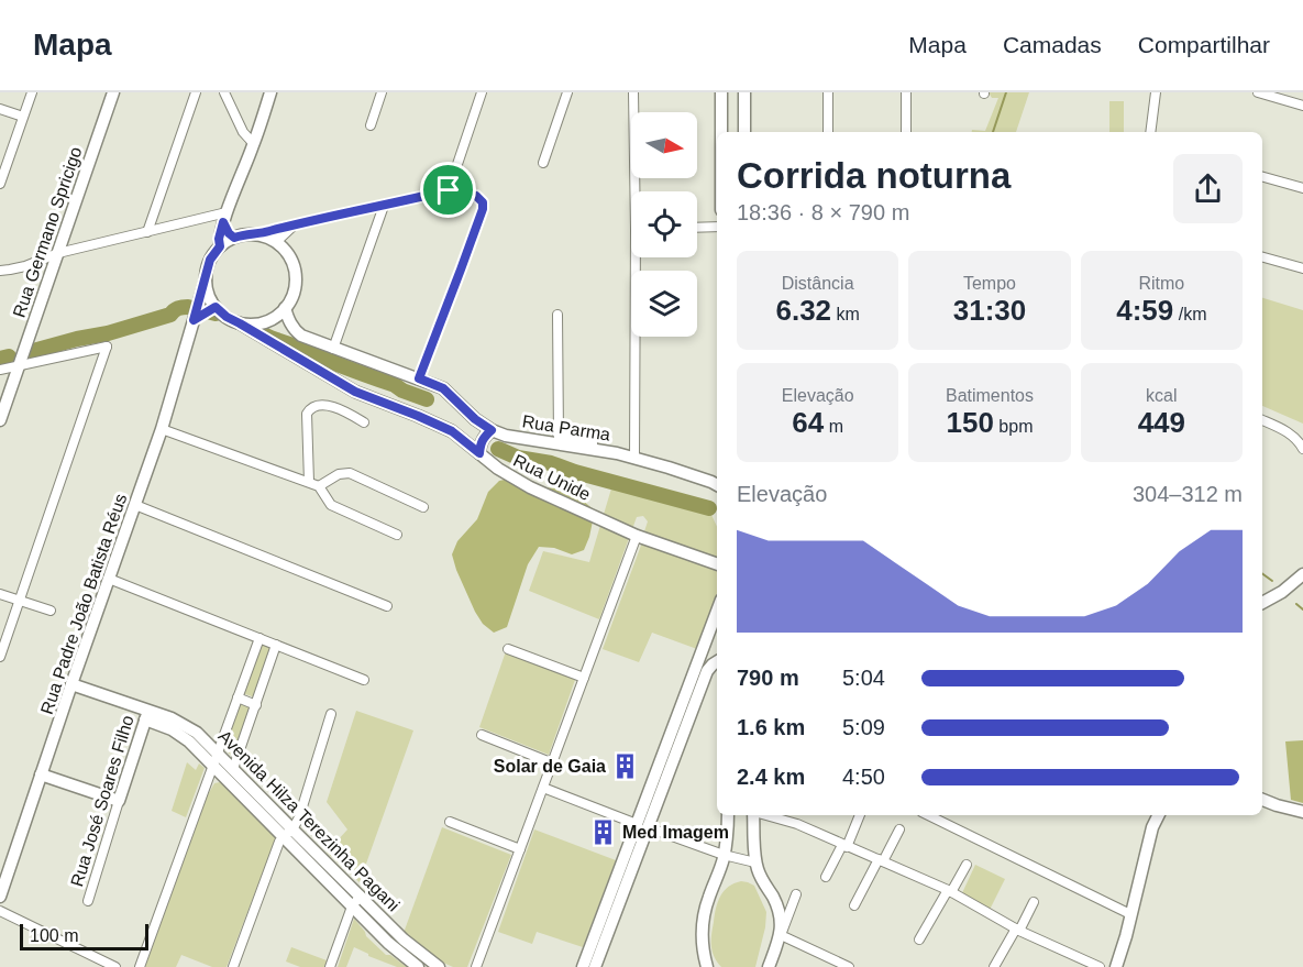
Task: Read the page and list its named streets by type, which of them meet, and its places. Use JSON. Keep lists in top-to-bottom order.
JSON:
{
  "streets": {
    "main road": [
      "Rua Germano Spricigo",
      "Rua Parma",
      "Rua Unide",
      "Rua Padre João Batista Réus",
      "Rua José Soares Filho",
      "Avenida Hilza Terezinha Pagani"
    ]
  },
  "crossings": [
    ["Rua Parma", "Rua Unide"],
    ["Rua Parma", "Rua Padre João Batista Réus"],
    ["Rua Unide", "Rua Padre João Batista Réus"],
    ["Rua Padre João Batista Réus", "Avenida Hilza Terezinha Pagani"],
    ["Rua José Soares Filho", "Avenida Hilza Terezinha Pagani"]
  ],
  "places": {
    "building": ["Solar de Gaia", "Med Imagem"]
  },
  "scale_bar": "100 m",
  "north": "right",
  "page": {
    "header": "Mapa",
    "nav": ["Mapa", "Camadas", "Compartilhar"],
    "heading": ["Corrida noturna", "18:36 · 8 × 790 m"],
    "stats": [
      ["Distância", "6.32 km"],
      ["Tempo", "31:30"],
      ["Ritmo", "4:59 /km"],
      ["Elevação", "64 m"],
      ["Batimentos", "150 bpm"],
      ["kcal", "449"]
    ],
    "chart": ["Elevação", "304–312 m"],
    "list": [
      {
        "name": "790 m",
        "note": "5:04"
      },
      {
        "name": "1.6 km",
        "note": "5:09"
      },
      {
        "name": "2.4 km",
        "note": "4:50"
      }
    ],
    "scale": "100 m"
  }
}
